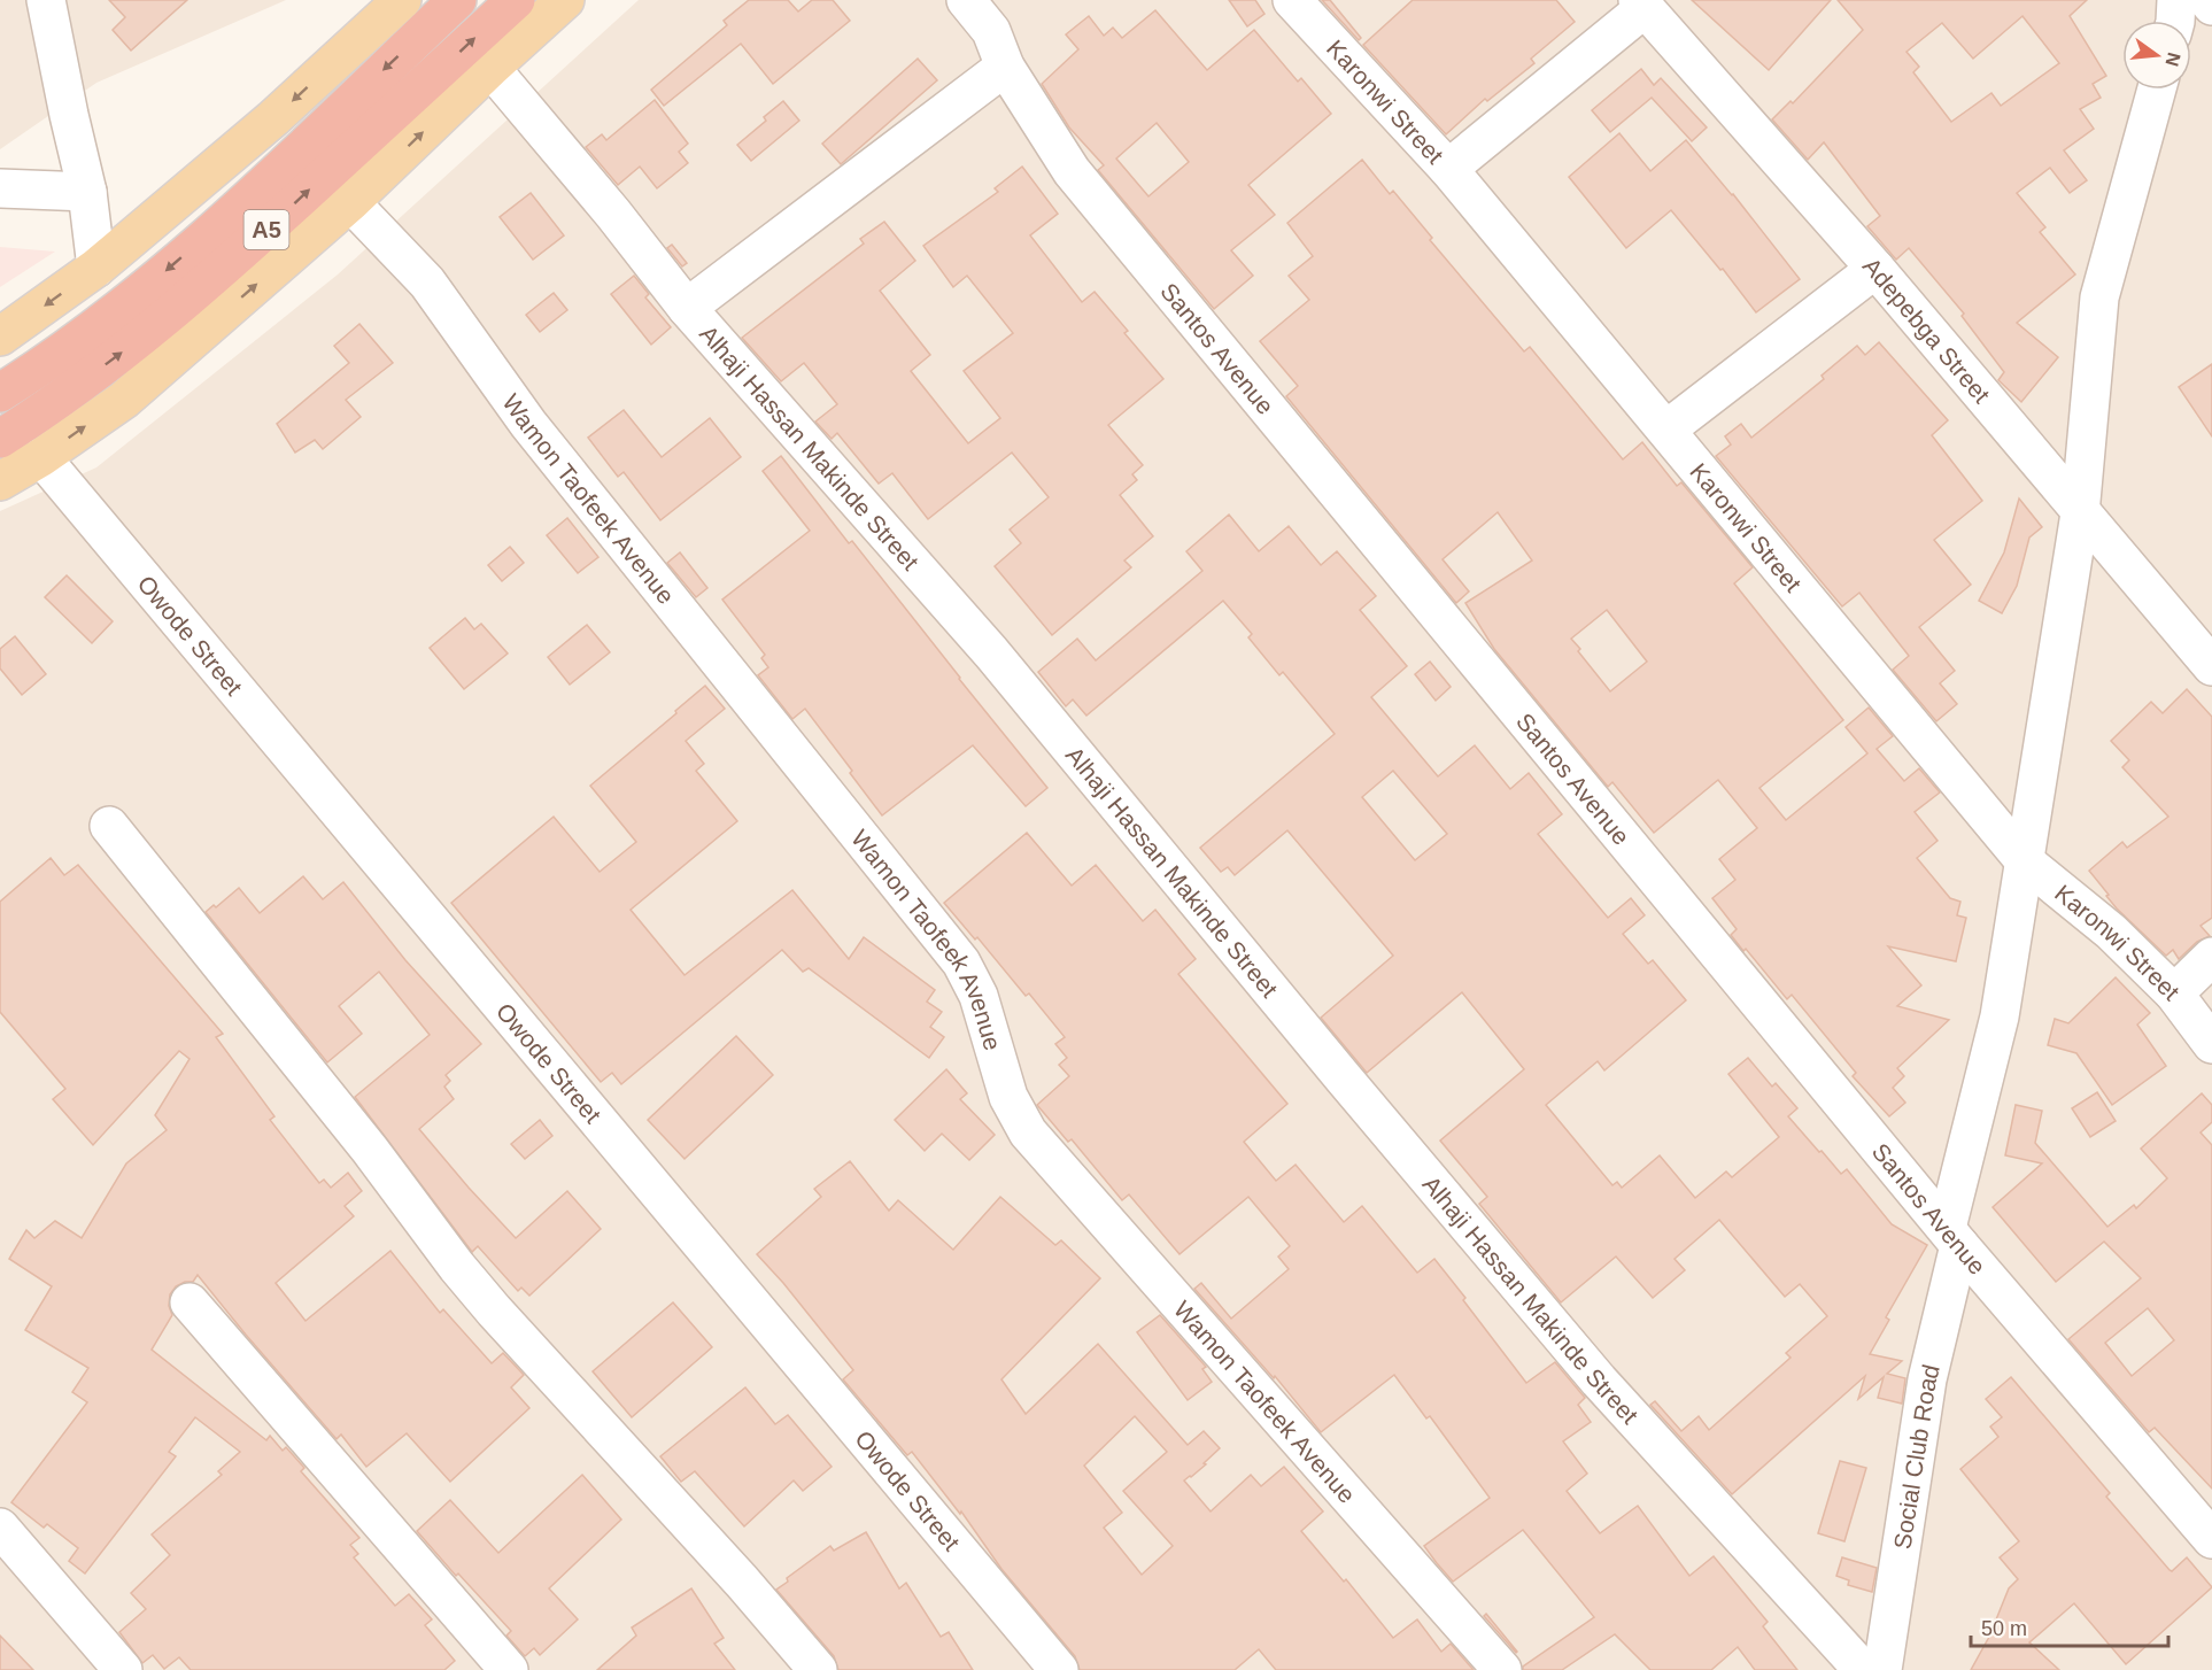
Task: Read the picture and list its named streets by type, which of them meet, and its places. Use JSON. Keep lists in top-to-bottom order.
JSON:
{
  "streets": {
    "highway": ["A5"],
    "street": [
      "Karonwi Street",
      "Adepebga Street",
      "Santos Avenue",
      "Alhaji Hassan Makinde Street",
      "Wamon Taofeek Avenue",
      "Owode Street",
      "Social Club Road"
    ]
  },
  "crossings": [
    ["Karonwi Street", "Social Club Road"],
    ["Adepebga Street", "Social Club Road"],
    ["Santos Avenue", "Social Club Road"]
  ],
  "scale_bar": "50 m",
  "north": "right"
}
